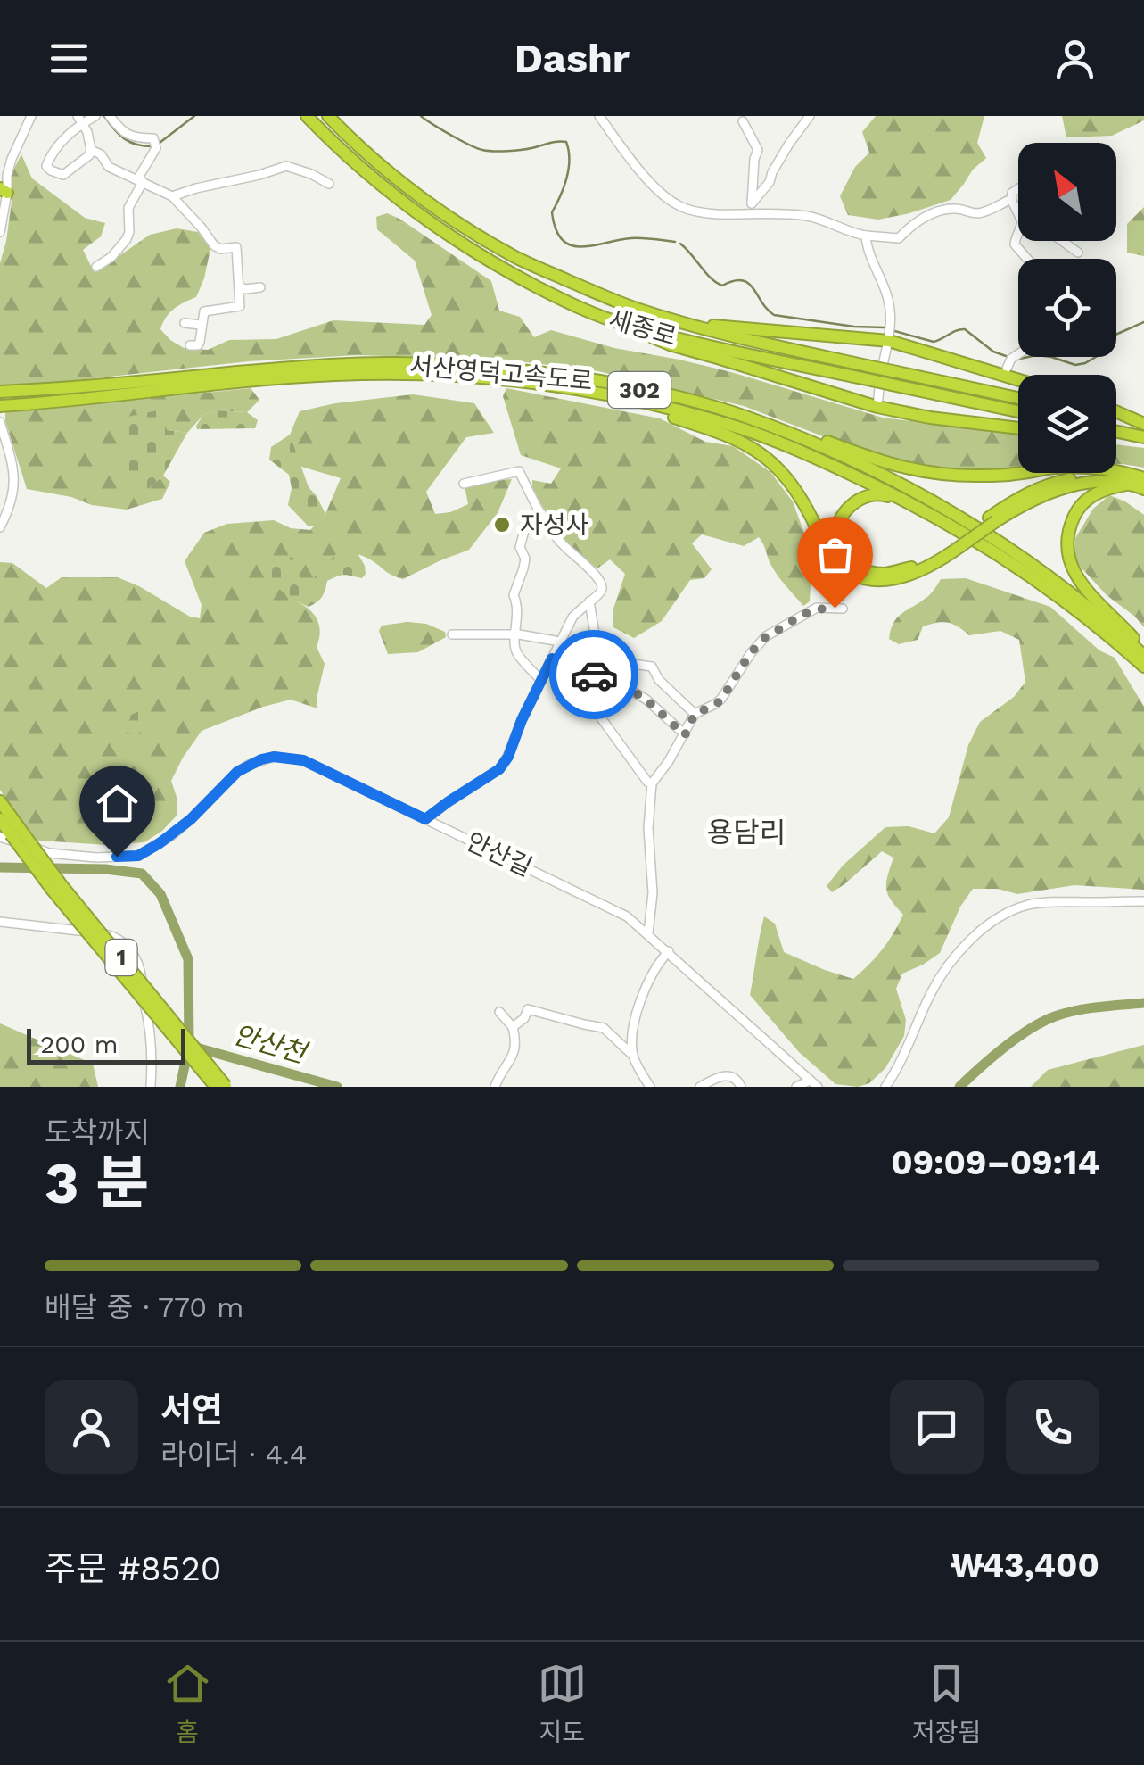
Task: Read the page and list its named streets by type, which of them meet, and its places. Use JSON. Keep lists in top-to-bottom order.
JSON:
{
  "streets": {
    "highway": [
      "세종로",
      "서산영덕고속도로",
      "302",
      "1"
    ],
    "street": ["안산길"]
  },
  "crossings": [
    ["안산길", "1"]
  ],
  "districts": ["용담리"],
  "water": ["안산천"],
  "places": ["자성사"],
  "scale_bar": "200 m",
  "north": "top left",
  "page": {
    "header": "Dashr",
    "scale": "200 m",
    "heading": ["3 분", "도착까지", "09:09–09:14"],
    "panel": [
      "서연",
      "라이더 · 4.4",
      "주문 #8520",
      "₩43,400"
    ],
    "bar": "배달 중 · 770 m",
    "tabs": ["홈", "지도", "저장됨"]
  }
}
